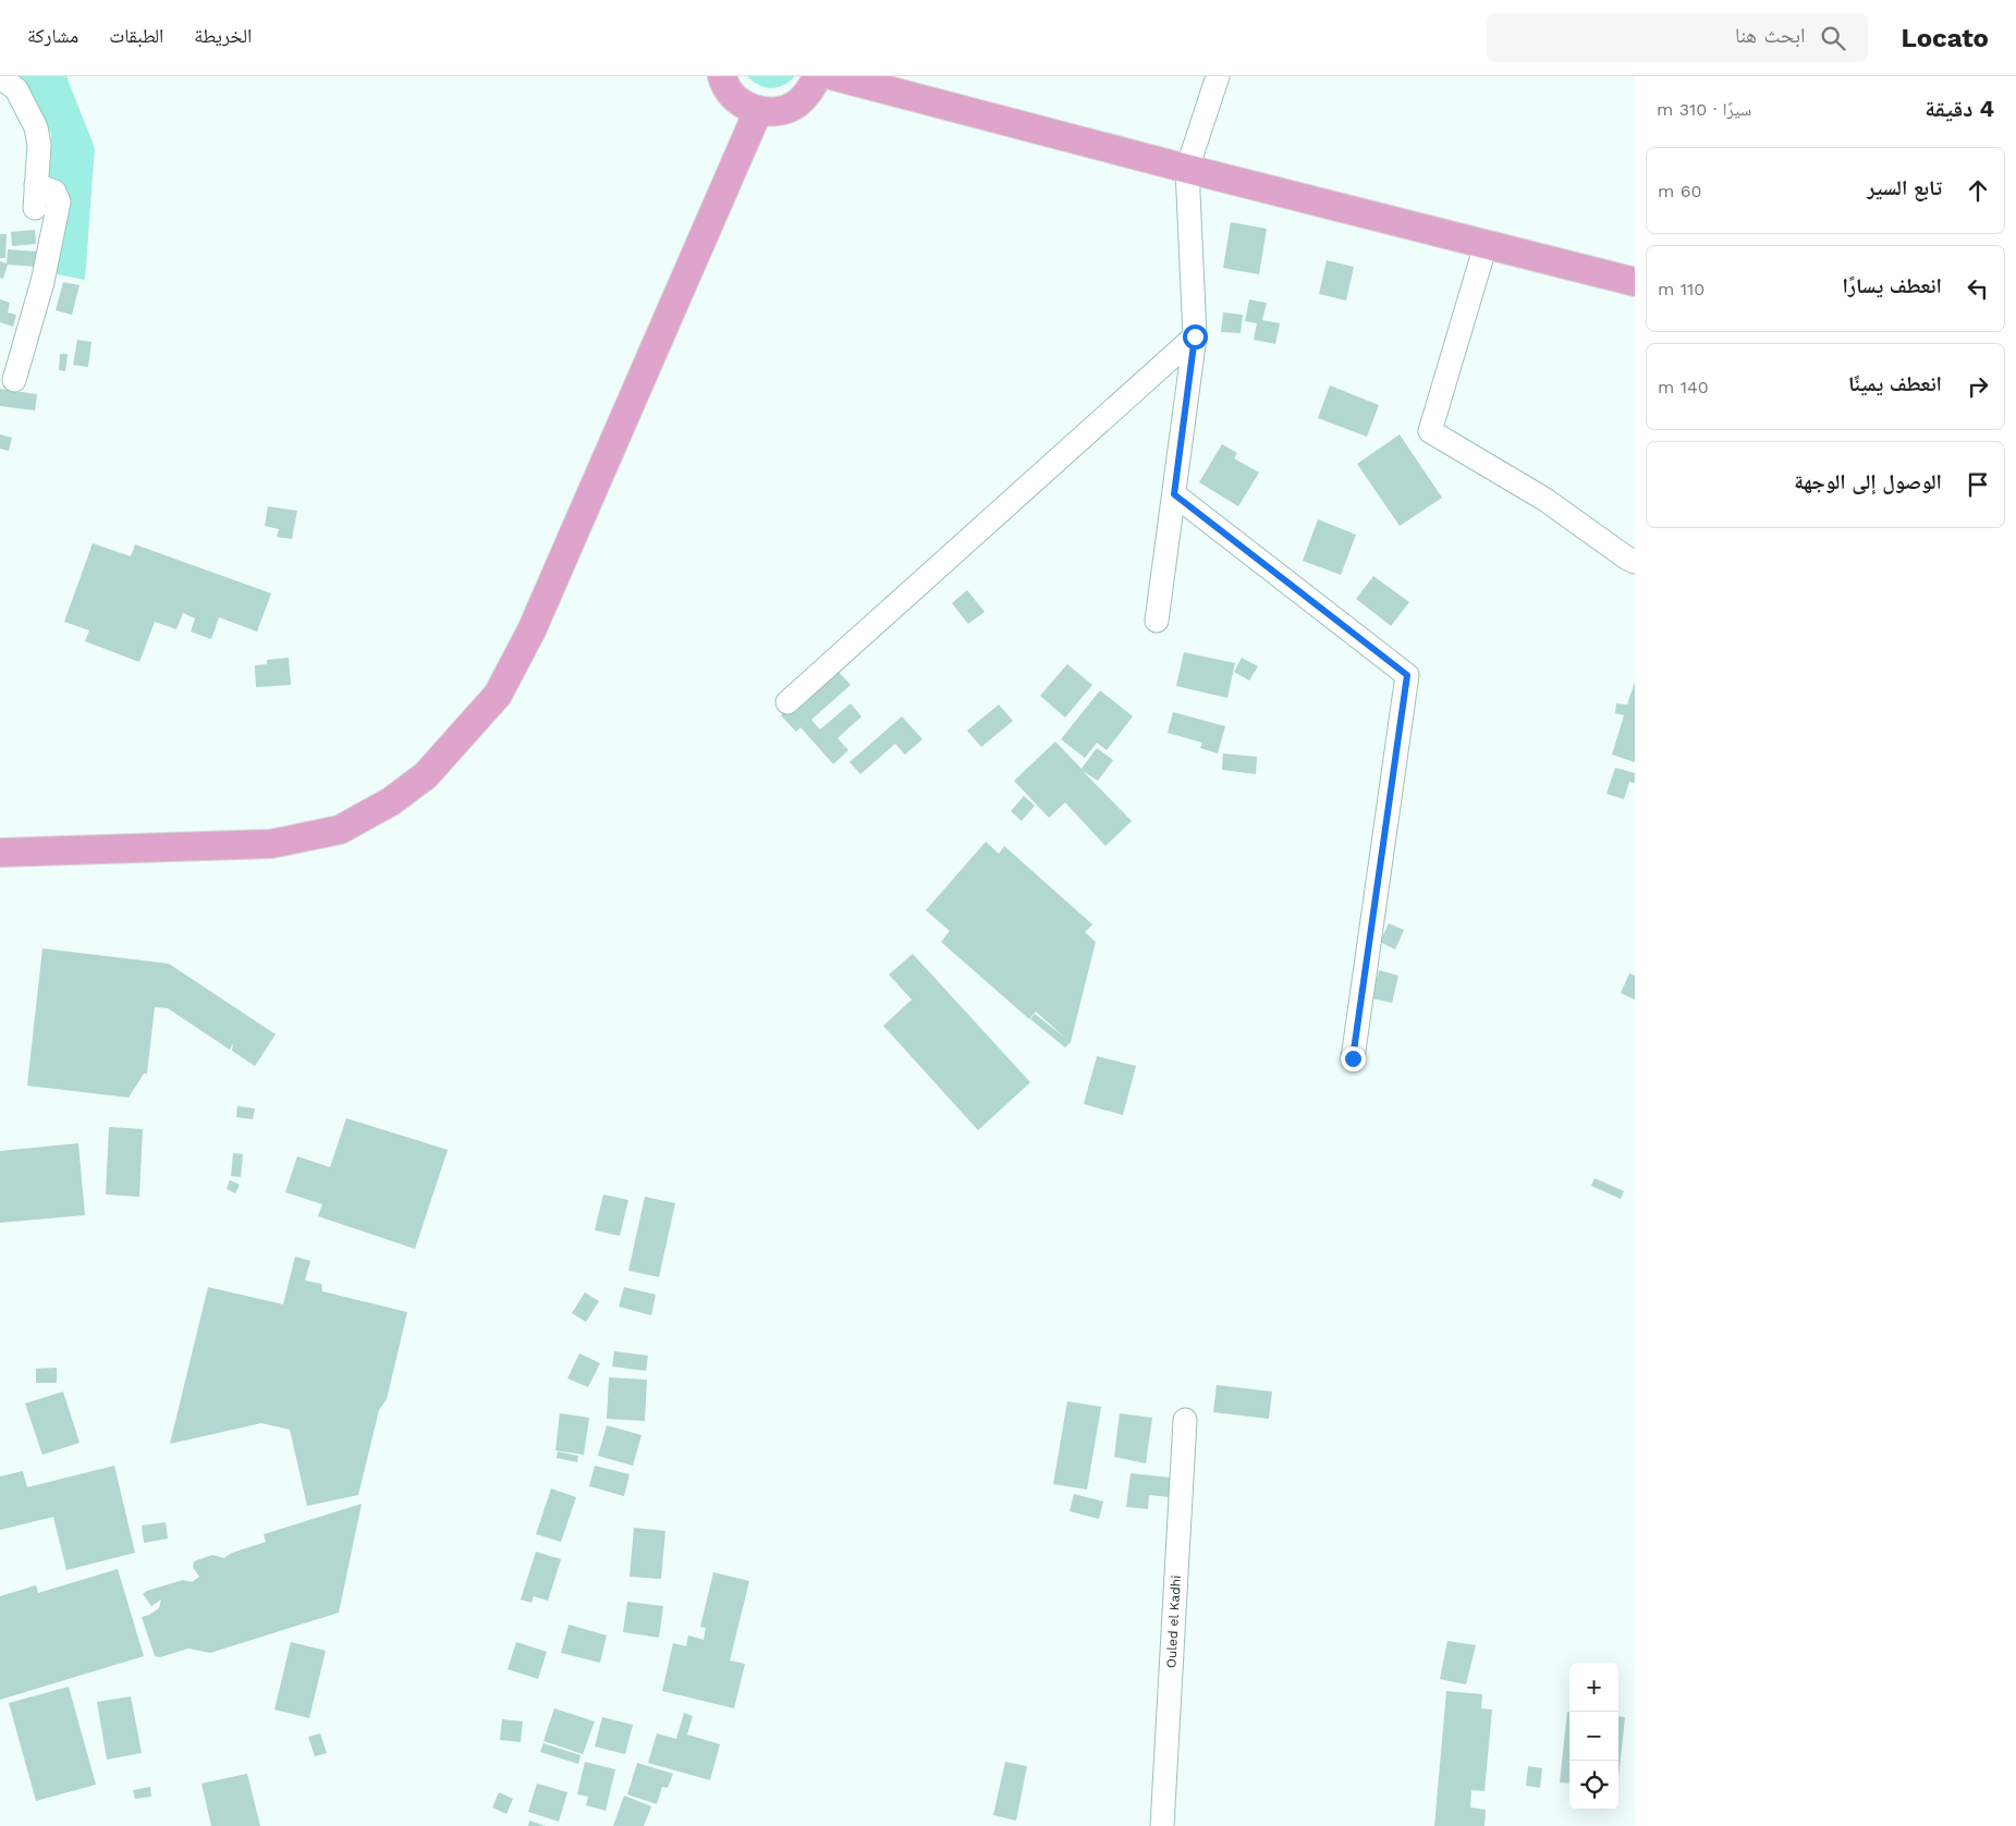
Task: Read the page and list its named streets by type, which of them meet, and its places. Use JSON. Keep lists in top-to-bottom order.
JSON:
{
  "streets": {
    "street": ["Ouled el Kadhi"]
  },
  "page": {
    "header": "Locato",
    "search": "ابحث هنا",
    "nav": ["الخريطة", "الطبقات", "مشاركة"],
    "heading": ["4 دقيقة", "سيرًا · 310 m"],
    "list": [
      ["تابع السير", "60 m"],
      ["انعطف يسارًا", "110 m"],
      ["انعطف يمينًا", "140 m"],
      "الوصول إلى الوجهة"
    ],
    "map_buttons": ["+", "−"]
  }
}
